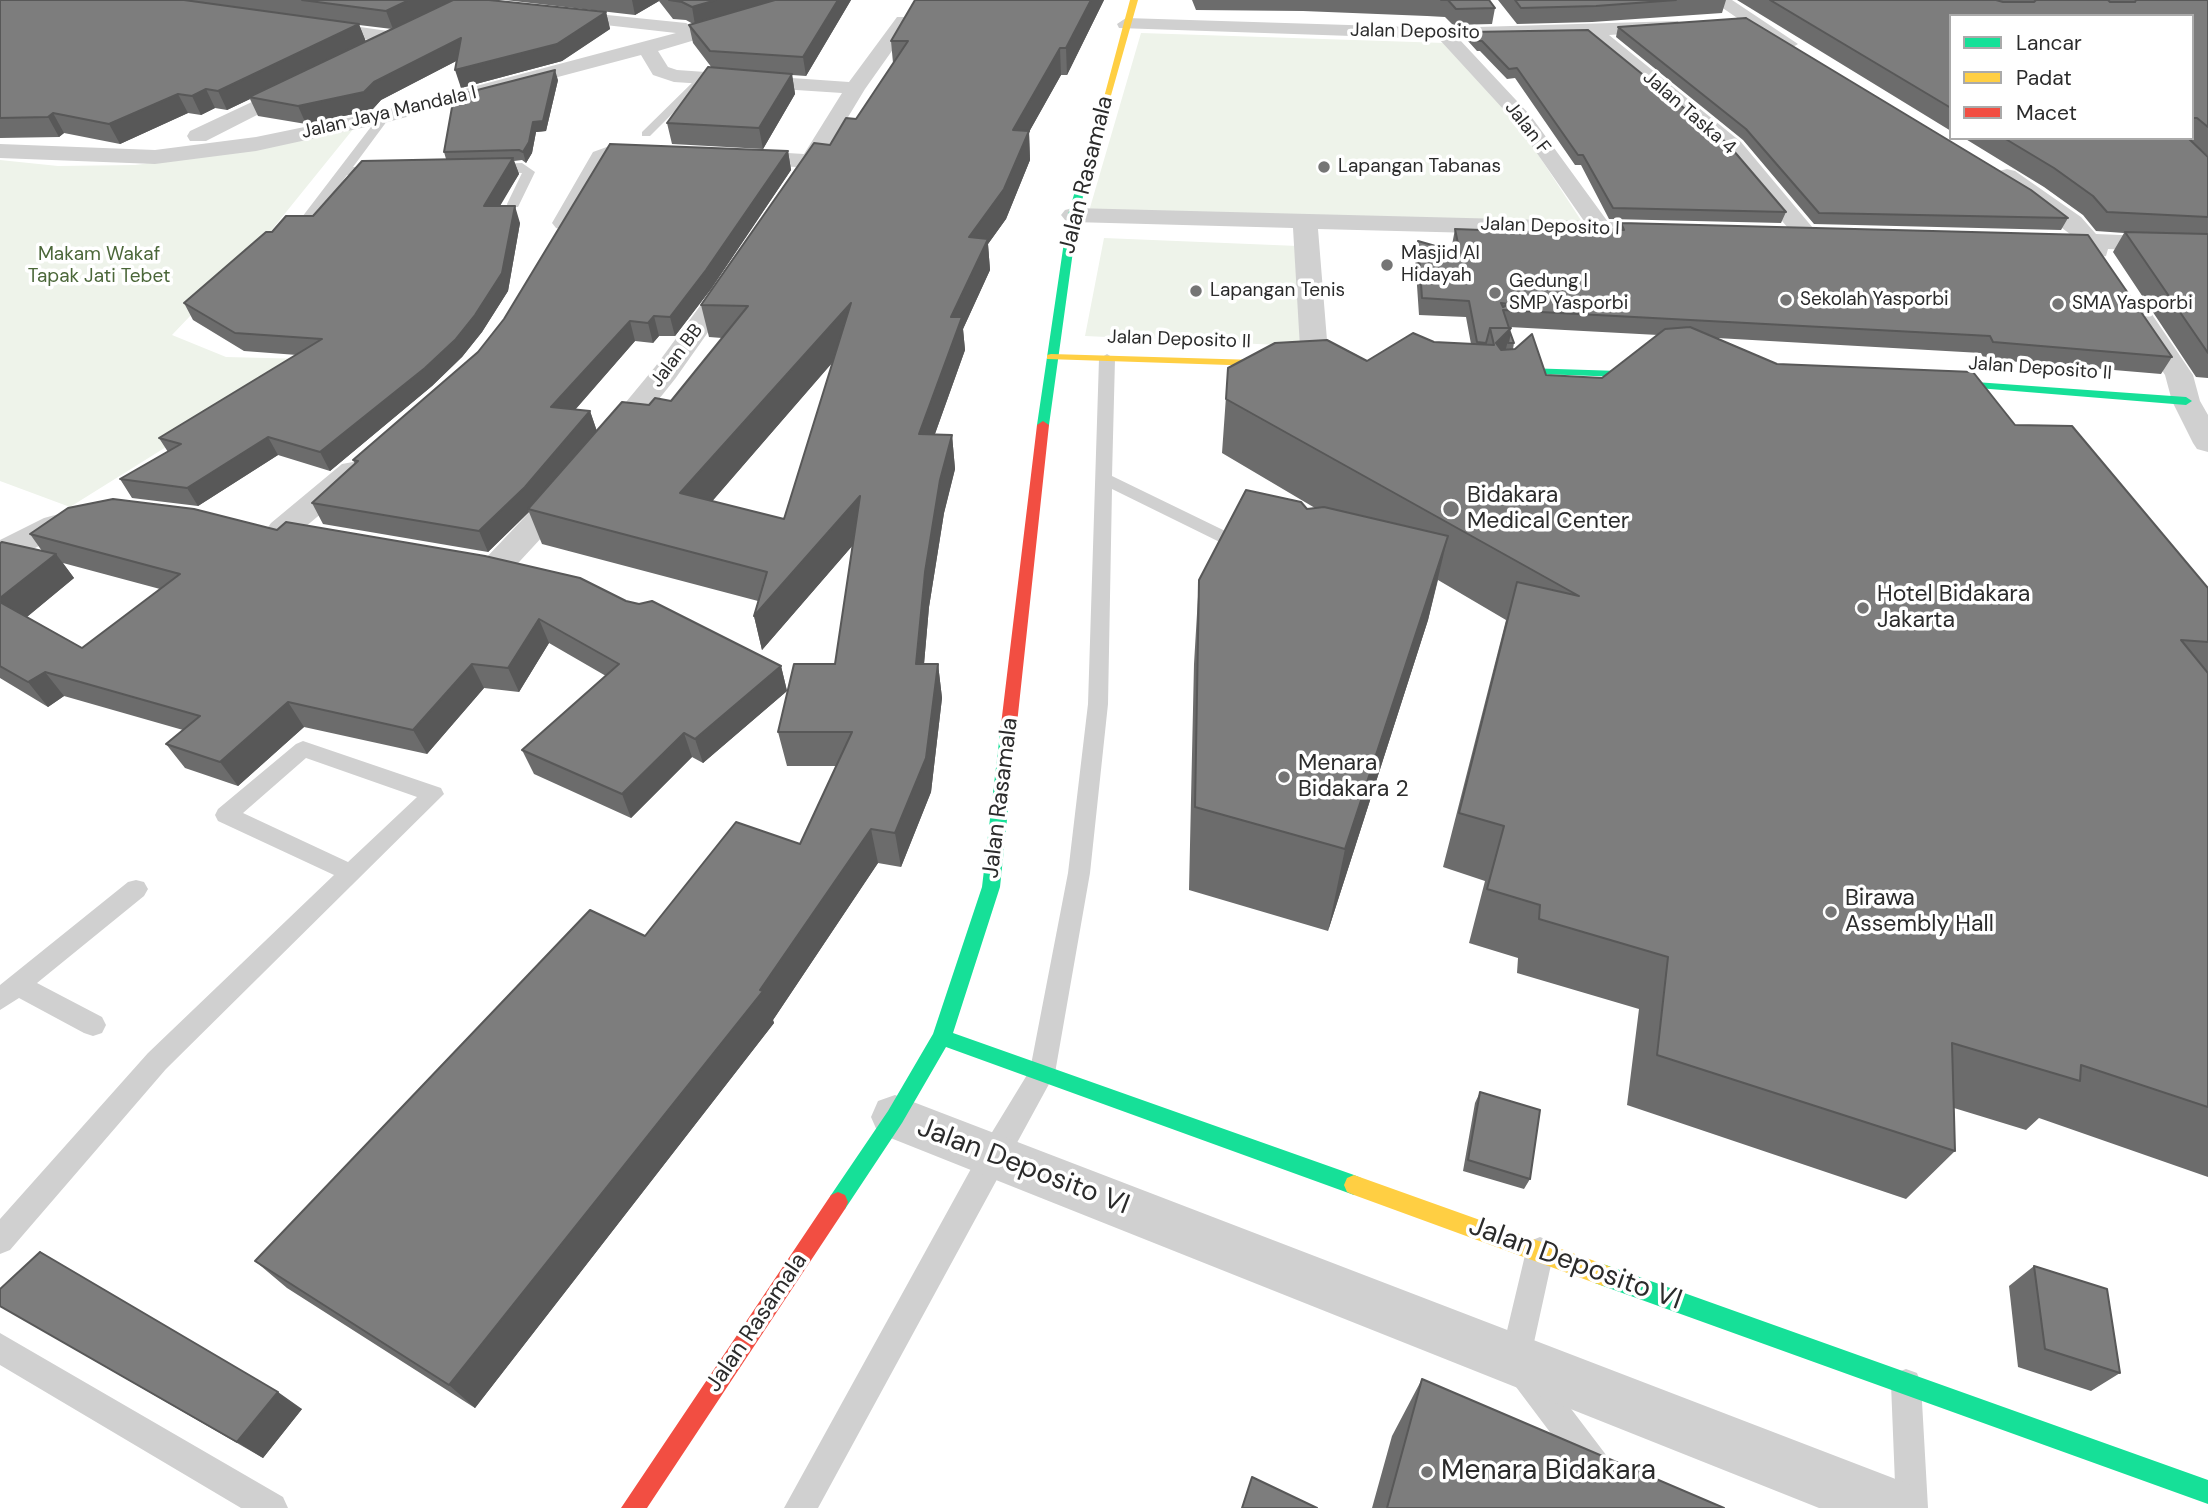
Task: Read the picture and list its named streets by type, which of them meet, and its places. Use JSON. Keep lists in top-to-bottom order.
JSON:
{
  "streets": {
    "street": [
      "Jalan Deposito",
      "Jalan Jaya Mandala I",
      "Jalan Taska 4",
      "Jalan F",
      "Jalan Rasamala",
      "Jalan Deposito I",
      "Jalan Deposito II",
      "Jalan BB",
      "Jalan Deposito VI"
    ]
  },
  "crossings": [
    ["Jalan Deposito", "Jalan Taska 4"],
    ["Jalan Deposito", "Jalan F"],
    ["Jalan Deposito", "Jalan Rasamala"],
    ["Jalan F", "Jalan Deposito I"],
    ["Jalan Rasamala", "Jalan Deposito I"],
    ["Jalan Rasamala", "Jalan Deposito II"],
    ["Jalan Rasamala", "Jalan Deposito VI"]
  ],
  "parks": ["Makam Wakaf Tapak Jati Tebet"],
  "places": [
    "Lapangan Tabanas",
    "Masjid Al Hidayah",
    "Lapangan Tenis",
    "Gedung I SMP Yasporbi",
    "Sekolah Yasporbi",
    "SMA Yasporbi",
    "Bidakara Medical Center",
    "Hotel Bidakara Jakarta",
    "Menara Bidakara 2",
    "Birawa Assembly Hall",
    "Menara Bidakara"
  ],
  "legend": ["Lancar", "Padat", "Macet"]
}
